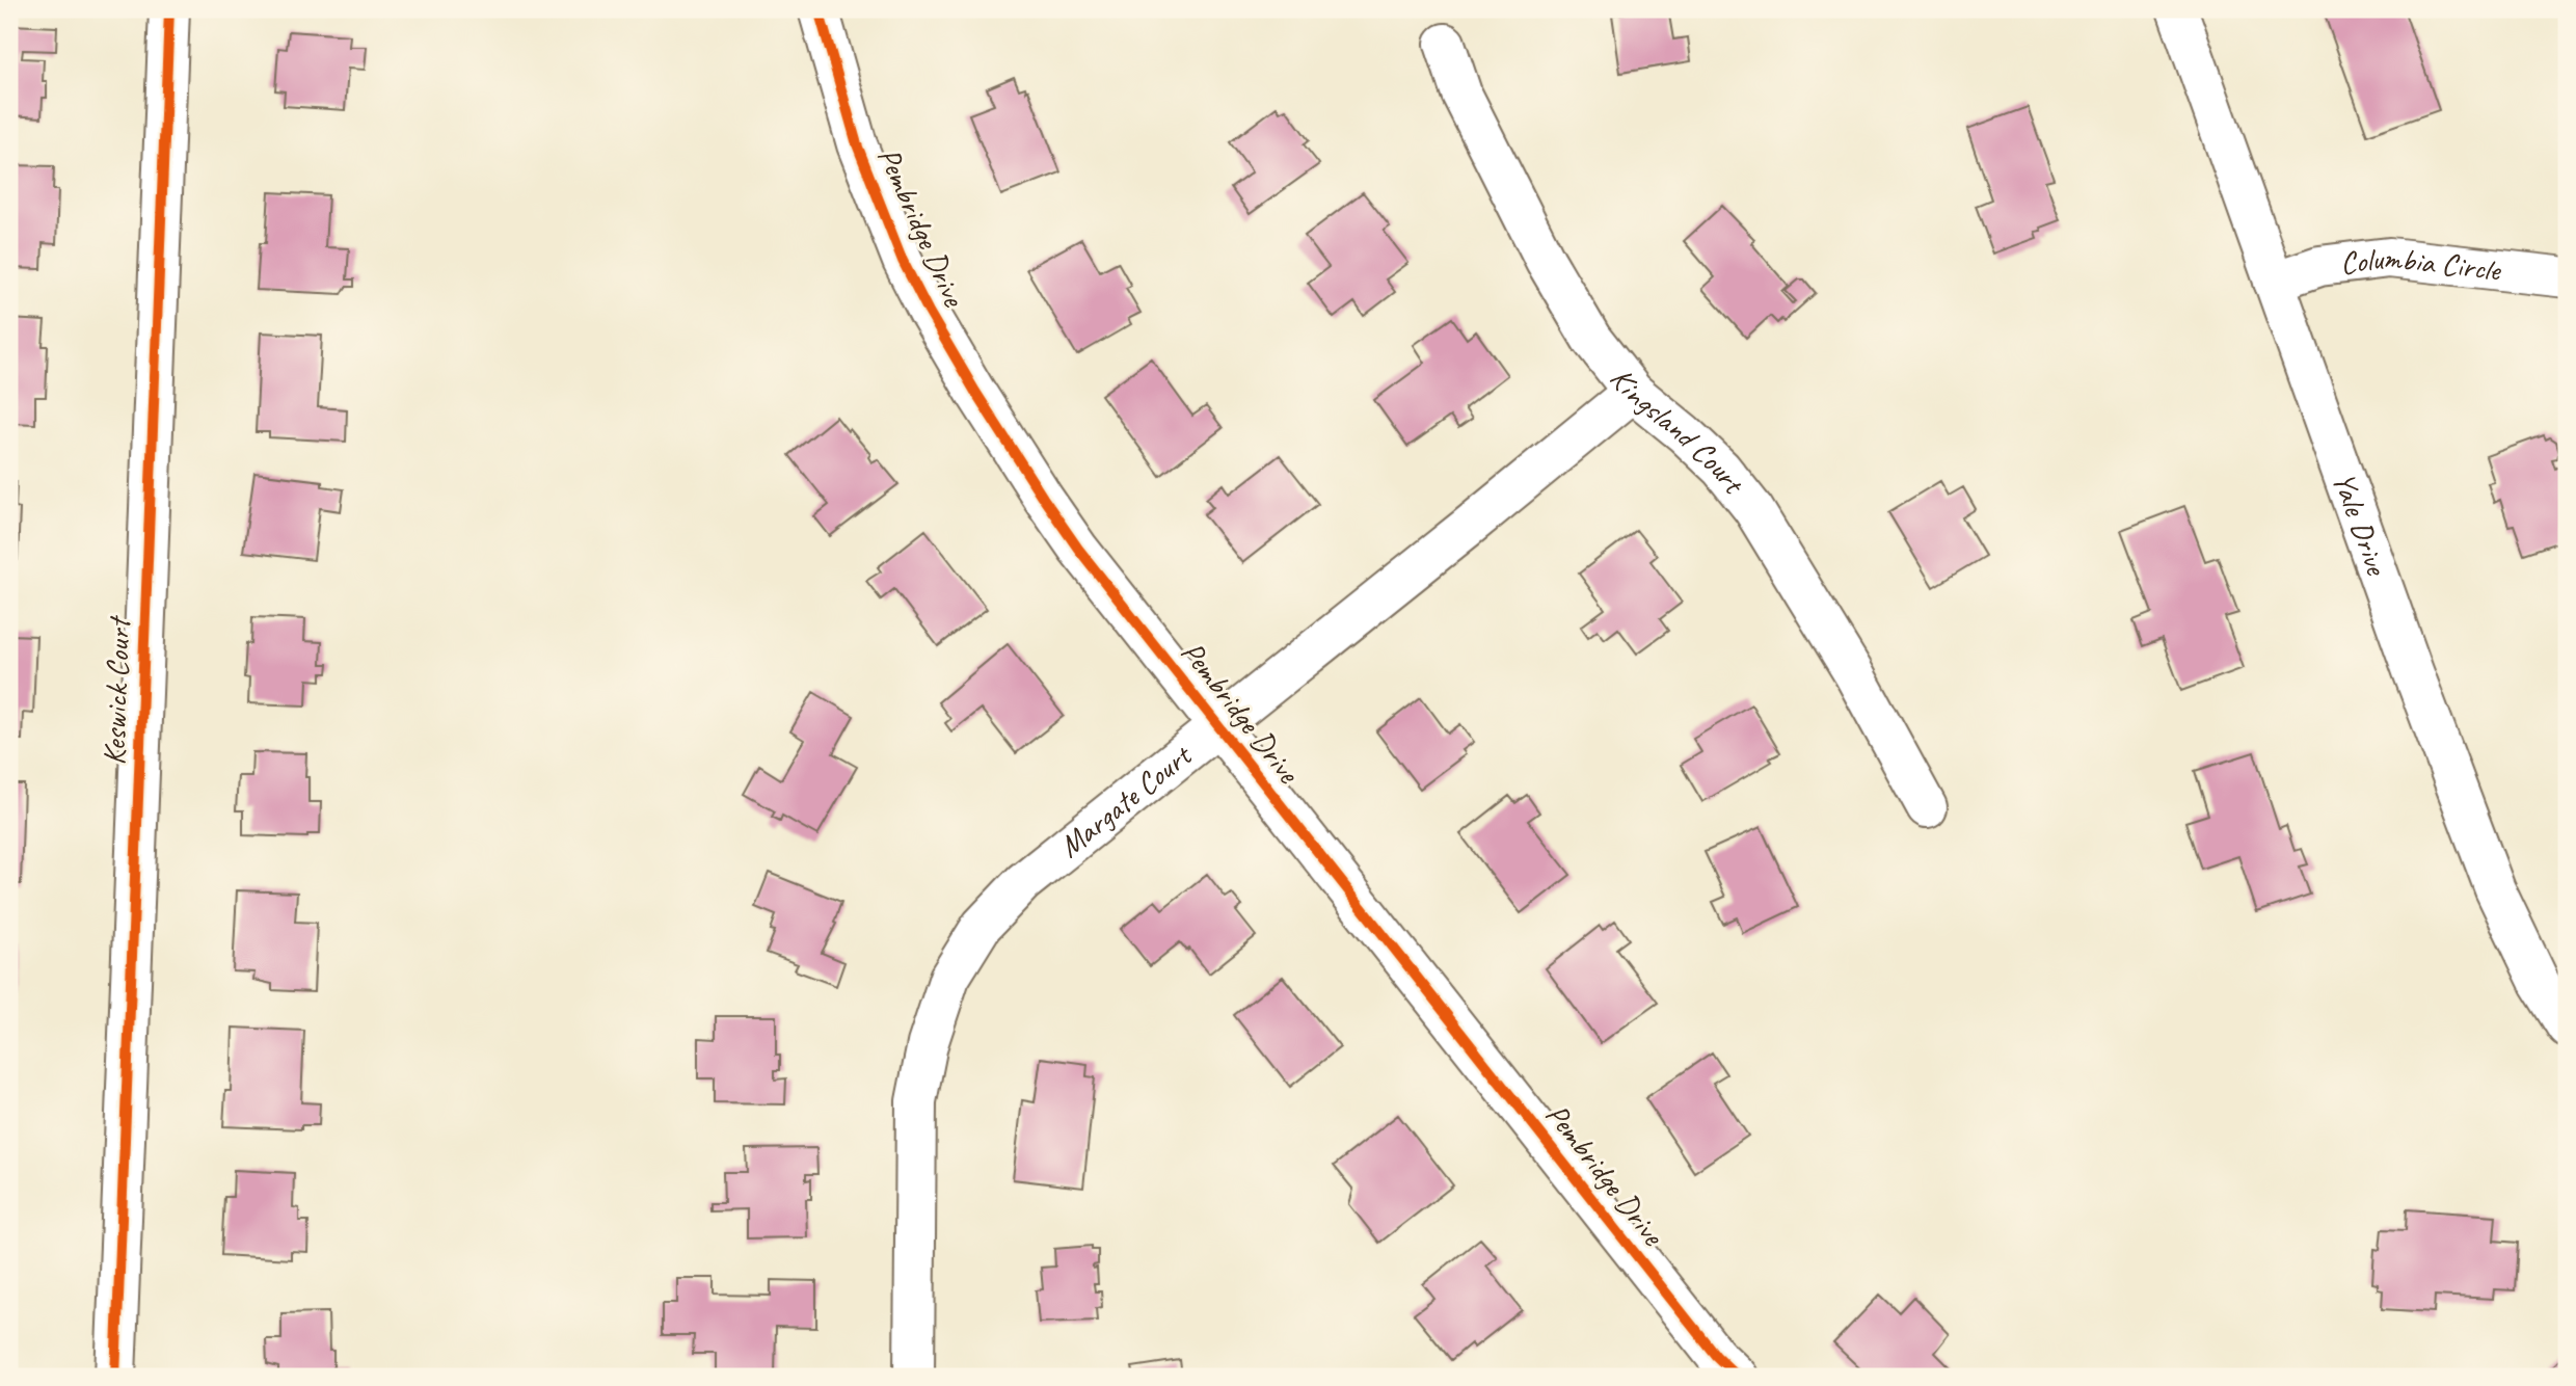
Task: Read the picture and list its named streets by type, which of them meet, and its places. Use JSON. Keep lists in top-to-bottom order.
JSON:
{
  "streets": {
    "street": [
      "Pembridge Drive",
      "Columbia Circle",
      "Kingsland Court",
      "Yale Drive",
      "Keswick Court",
      "Margate Court"
    ]
  },
  "crossings": [
    ["Pembridge Drive", "Margate Court"],
    ["Columbia Circle", "Yale Drive"],
    ["Kingsland Court", "Margate Court"]
  ]
}
